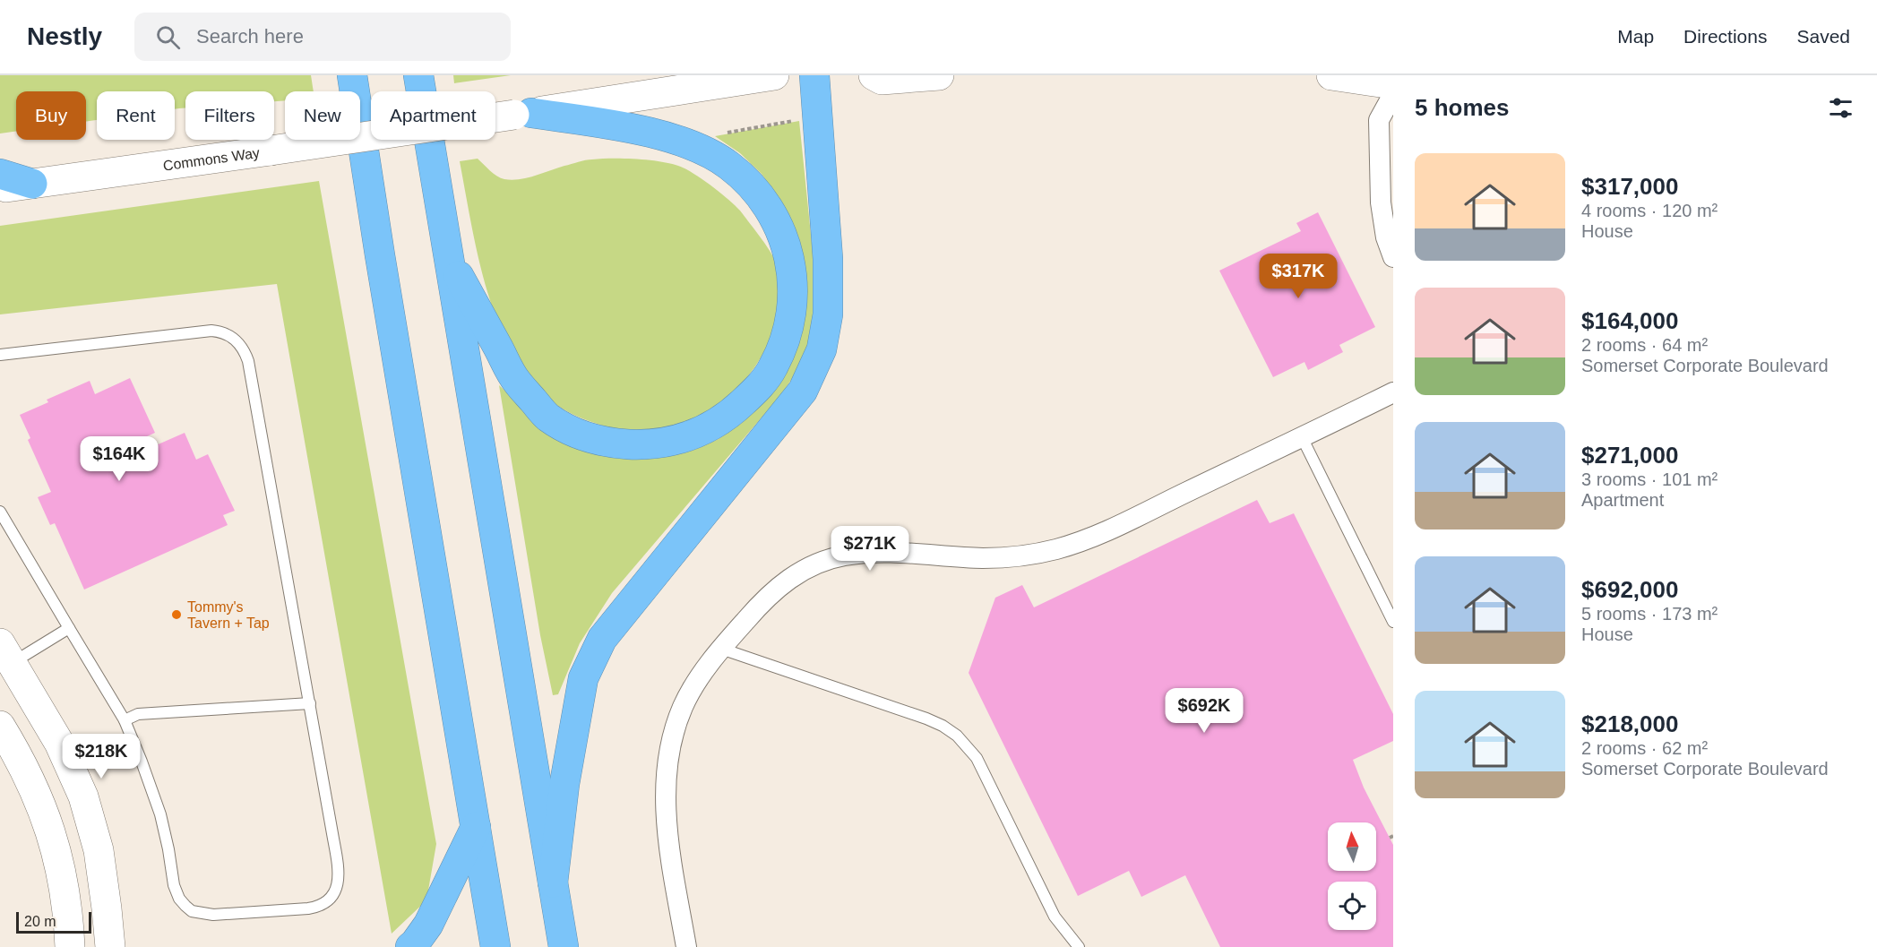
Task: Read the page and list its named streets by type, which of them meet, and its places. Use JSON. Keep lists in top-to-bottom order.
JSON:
{
  "streets": {
    "street": ["Commons Way"]
  },
  "places": ["Tommy's Tavern + Tap"],
  "scale_bar": "20 m",
  "north": "top",
  "page": {
    "header": "Nestly",
    "search": "Search here",
    "nav": ["Map", "Directions", "Saved"],
    "heading": "5 homes",
    "chip": [
      "Buy",
      "Rent",
      "Filters",
      "New",
      "Apartment"
    ],
    "list": [
      {
        "name": "$317,000",
        "note": "4 rooms · 120 m² · House"
      },
      {
        "name": "$164,000",
        "note": "2 rooms · 64 m² · Somerset Corporate Boulevard"
      },
      {
        "name": "$271,000",
        "note": "3 rooms · 101 m² · Apartment"
      },
      {
        "name": "$692,000",
        "note": "5 rooms · 173 m² · House"
      },
      {
        "name": "$218,000",
        "note": "2 rooms · 62 m² · Somerset Corporate Boulevard"
      }
    ],
    "price": [
      "$317K",
      "$164K",
      "$271K",
      "$692K",
      "$218K"
    ],
    "scale": "20 m"
  }
}
